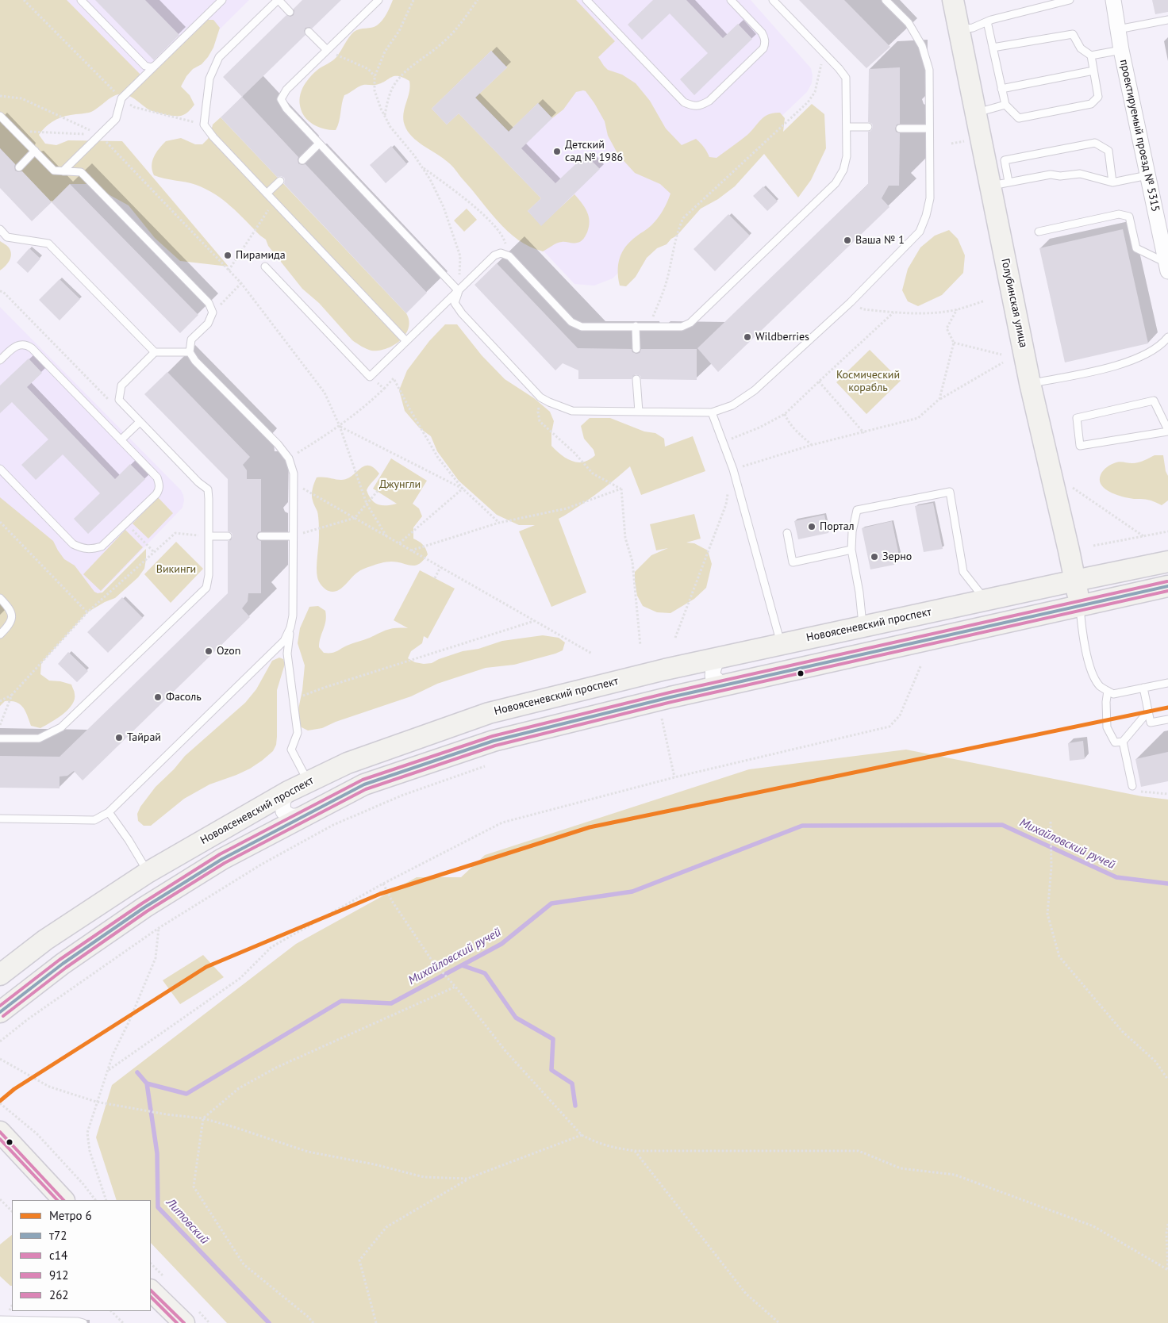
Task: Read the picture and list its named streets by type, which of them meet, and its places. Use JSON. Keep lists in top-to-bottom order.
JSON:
{
  "streets": {
    "main road": ["Голубинская улица", "Новоясеневский проспект"],
    "street": ["проектируемый проезд № 5315"]
  },
  "crossings": [
    ["Голубинская улица", "Новоясеневский проспект"]
  ],
  "water": ["Михайловский ручей", "Литовский"],
  "parks": ["Космический корабль", "Джунгли", "Викинги"],
  "places": [
    "Детский сад № 1986",
    "Ваша № 1",
    "Пирамида",
    "Wildberries",
    "Портал",
    "Зерно",
    "Ozon",
    "Фасоль",
    "Тайрай"
  ],
  "lines": [
    "transit line 912",
    "transit line т72",
    "transit line с14",
    "metro line 6",
    "transit line 262"
  ],
  "legend": [
    "Метро 6",
    "т72",
    "с14",
    "912",
    "262"
  ]
}
